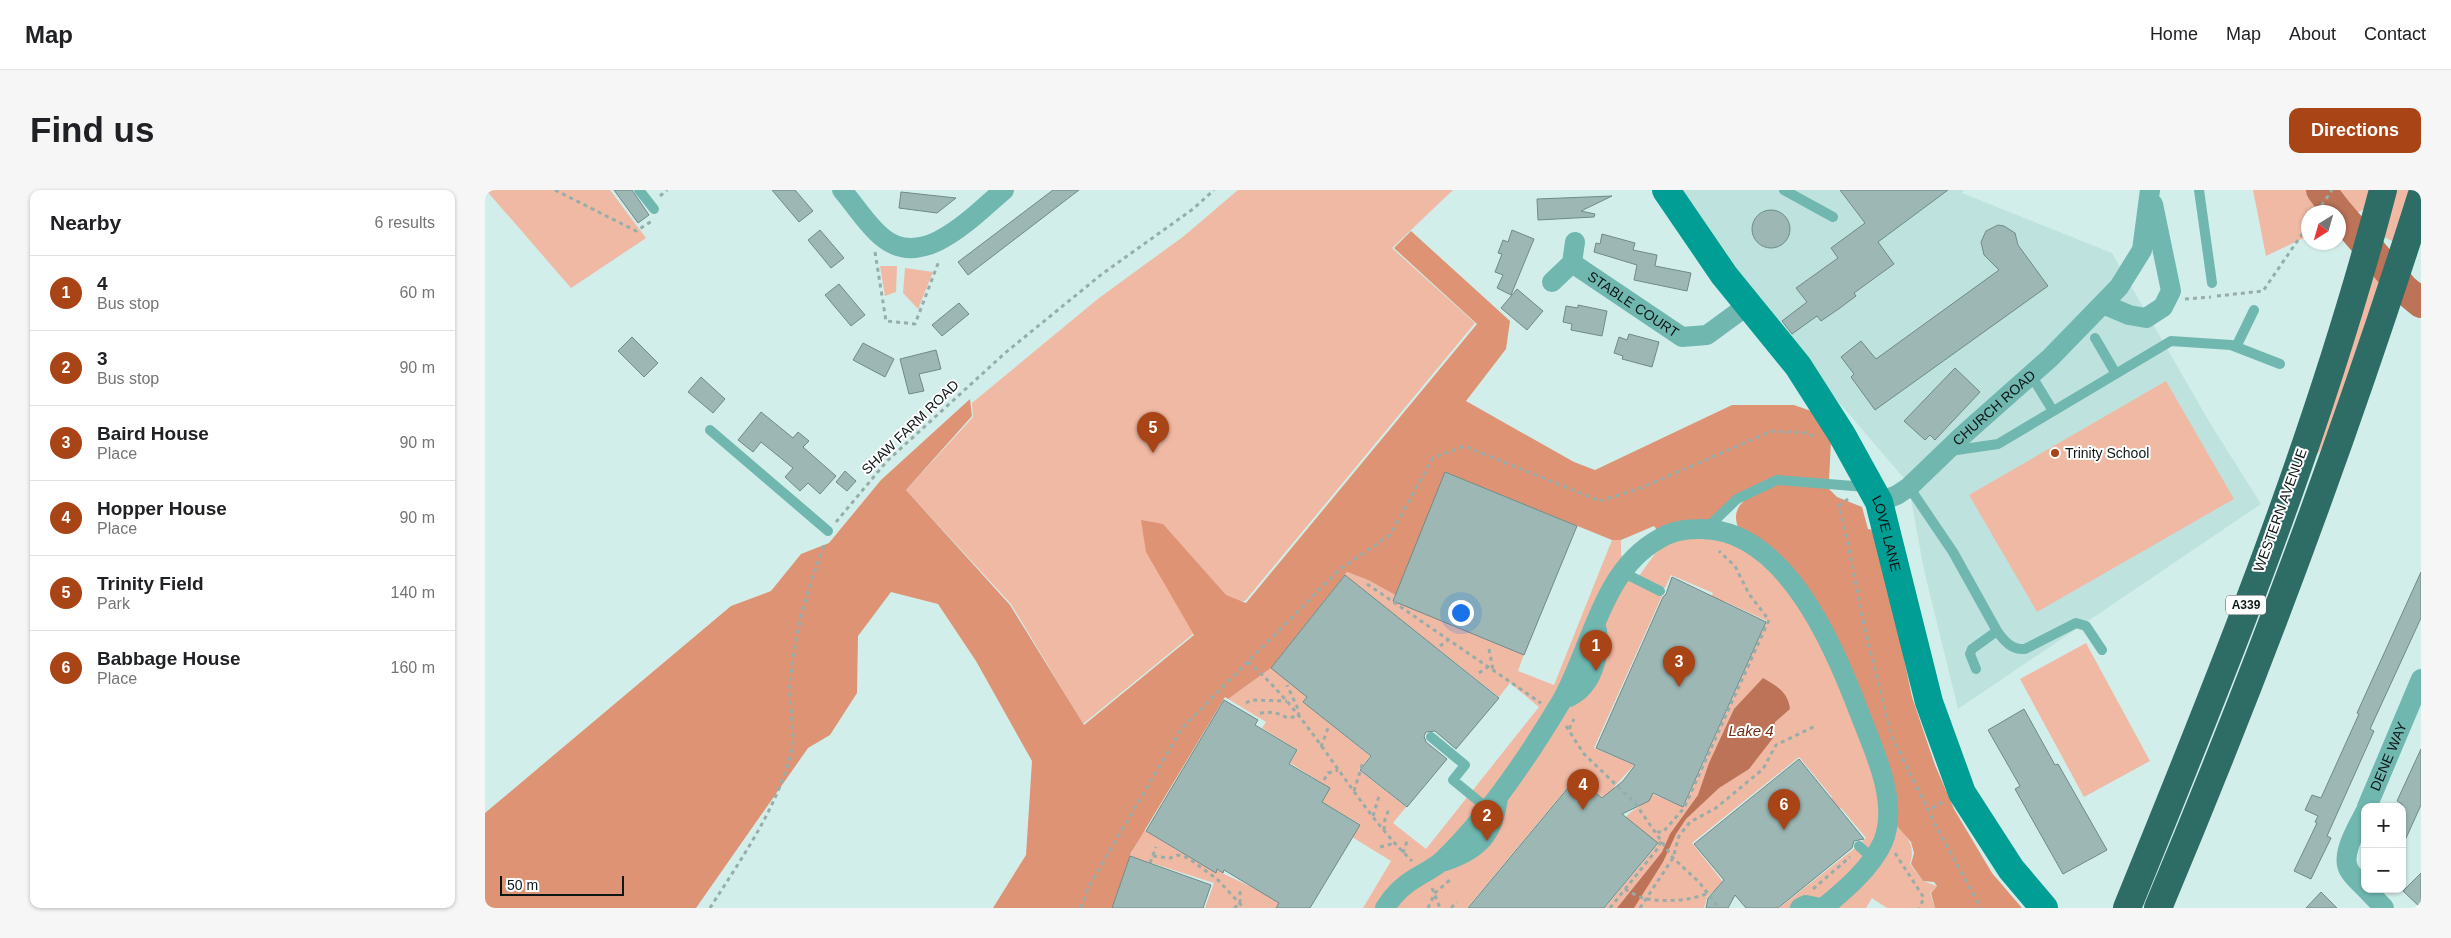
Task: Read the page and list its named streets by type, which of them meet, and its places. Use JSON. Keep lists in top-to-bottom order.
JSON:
{
  "streets": {
    "highway": ["WESTERN AVENUE", "A339"],
    "street": [
      "STABLE COURT",
      "CHURCH ROAD",
      "LOVE LANE",
      "DENE WAY"
    ],
    "path": ["SHAW FARM ROAD"]
  },
  "crossings": [
    ["STABLE COURT", "LOVE LANE"],
    ["CHURCH ROAD", "LOVE LANE"]
  ],
  "water": ["Lake 4"],
  "places": ["Trinity School"],
  "scale_bar": "50 m",
  "north": "bottom left",
  "page": {
    "header": "Map",
    "nav": [
      "Home",
      "Map",
      "About",
      "Contact"
    ],
    "buttons": "Directions",
    "title": "Find us",
    "heading": ["Nearby", "6 results"],
    "list": [
      {
        "mark": "1",
        "name": "4",
        "note": "Bus stop",
        "value": "60 m"
      },
      {
        "mark": "2",
        "name": "3",
        "note": "Bus stop",
        "value": "90 m"
      },
      {
        "mark": "3",
        "name": "Baird House",
        "note": "Place",
        "value": "90 m"
      },
      {
        "mark": "4",
        "name": "Hopper House",
        "note": "Place",
        "value": "90 m"
      },
      {
        "mark": "5",
        "name": "Trinity Field",
        "note": "Park",
        "value": "140 m"
      },
      {
        "mark": "6",
        "name": "Babbage House",
        "note": "Place",
        "value": "160 m"
      }
    ],
    "pins": [
      "5",
      "1",
      "3",
      "4",
      "6",
      "2"
    ],
    "map_buttons": ["+", "−"],
    "scale": "50 m"
  }
}
